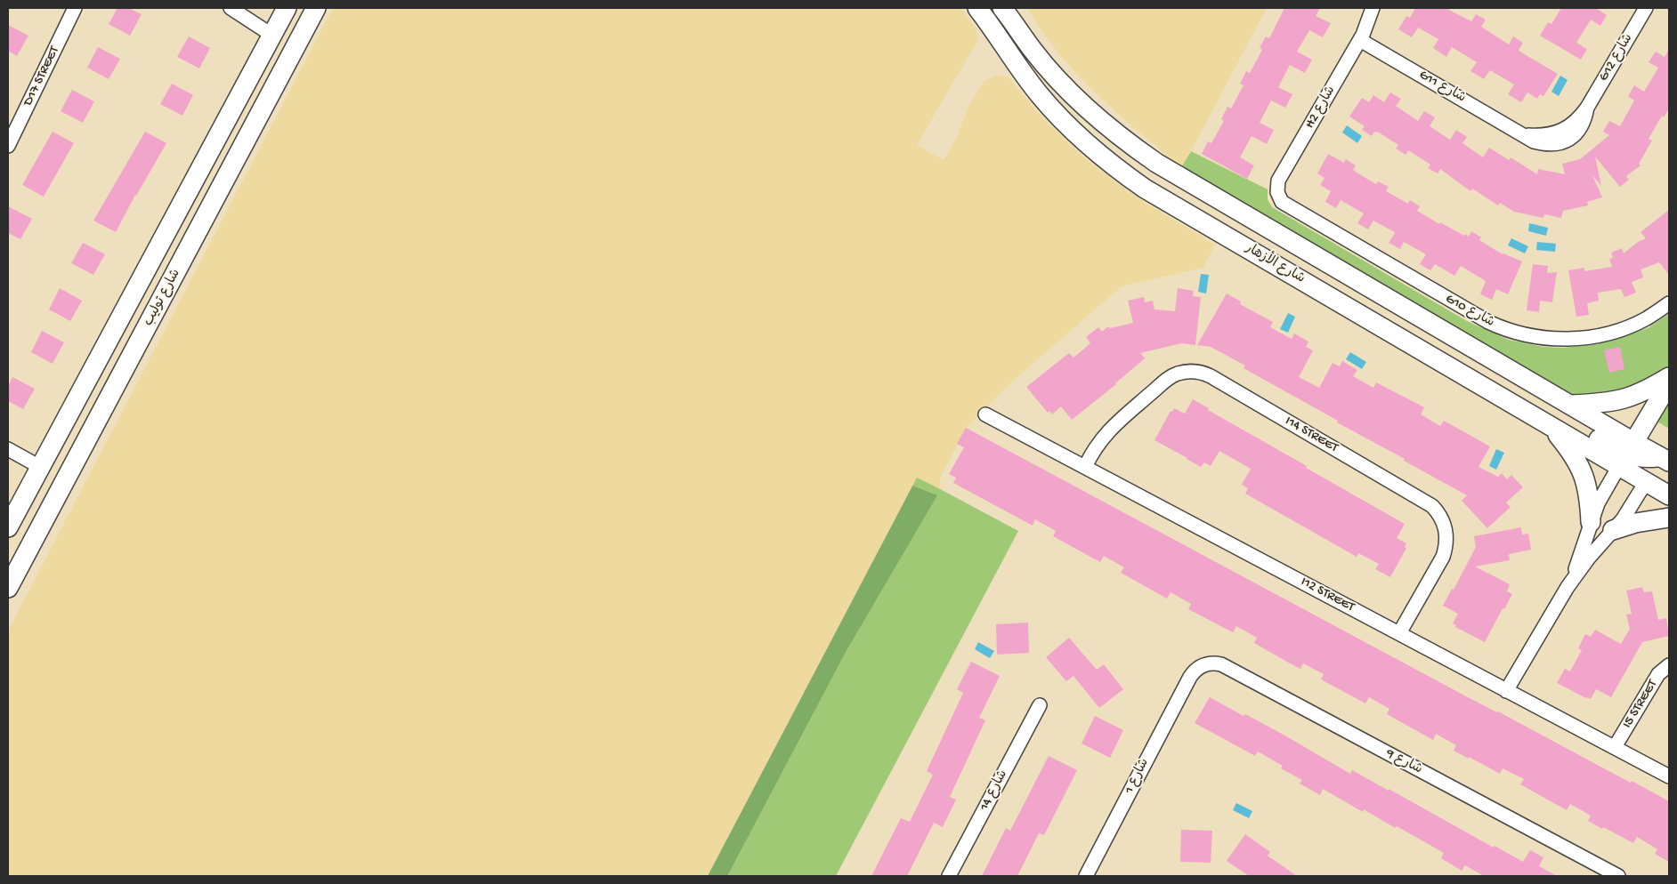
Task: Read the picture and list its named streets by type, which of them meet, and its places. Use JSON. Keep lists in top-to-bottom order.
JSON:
{
  "streets": {
    "street": [
      "G12 شارع",
      "D17 STREET",
      "G11 شارع",
      "H2 شارع",
      "شارع الأزهار",
      "شارع توليب",
      "G10 شارع",
      "I14 STREET",
      "I12 STREET",
      "I5 STREET",
      "شارع 9",
      "شارع 1",
      "شارع 14"
    ]
  },
  "crossings": [
    ["G12 شارع", "G11 شارع"],
    ["G11 شارع", "H2 شارع"],
    ["H2 شارع", "G10 شارع"],
    ["I14 STREET", "I12 STREET"],
    ["I12 STREET", "I5 STREET"],
    ["شارع 9", "شارع 1"]
  ]
}
